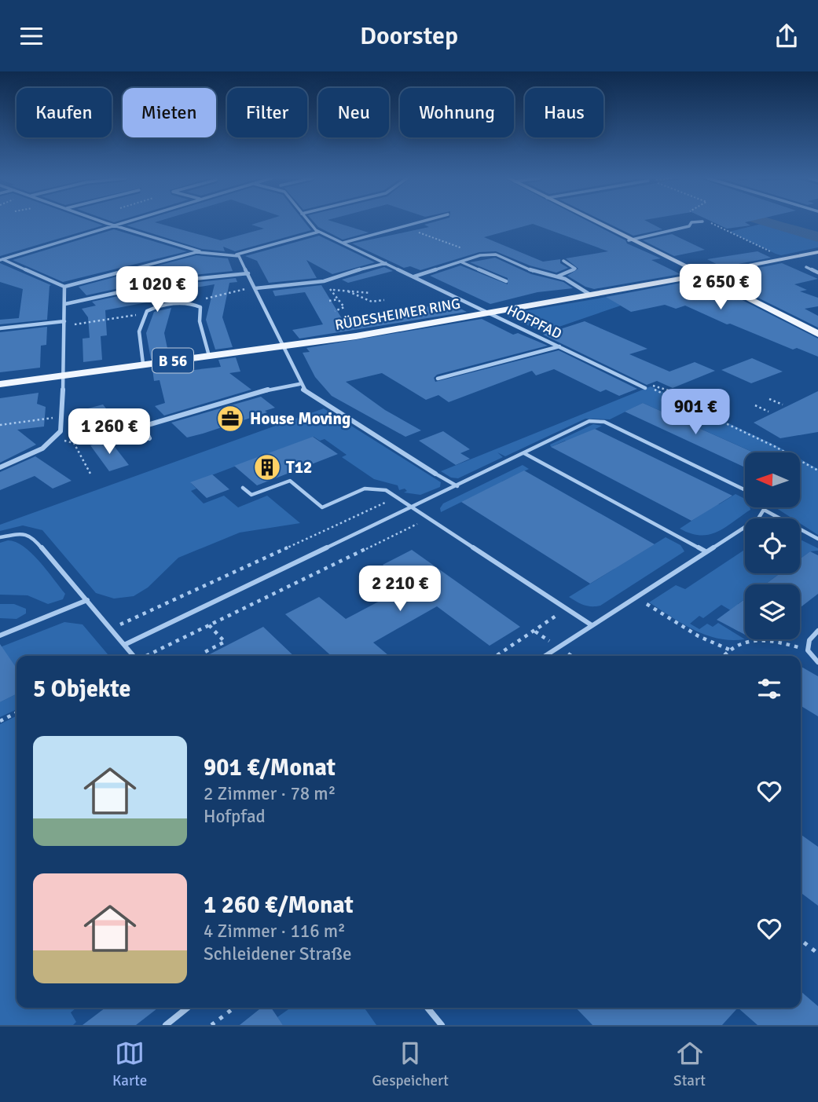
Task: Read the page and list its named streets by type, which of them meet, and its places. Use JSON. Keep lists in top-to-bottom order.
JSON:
{
  "streets": {
    "main road": ["RÜDESHEIMER RING", "B 56"],
    "street": ["HOFPFAD"]
  },
  "crossings": [
    ["RÜDESHEIMER RING", "HOFPFAD"]
  ],
  "places": {
    "office": ["House Moving"],
    "building": ["T12"]
  },
  "north": "left",
  "page": {
    "header": "Doorstep",
    "chip": [
      "Kaufen",
      "Mieten",
      "Filter",
      "Neu",
      "Wohnung",
      "Haus"
    ],
    "price": [
      "2 650 €",
      "1 020 €",
      "901 €",
      "1 260 €",
      "2 210 €"
    ],
    "heading": "5 Objekte",
    "list": [
      {
        "name": "901 €/Monat",
        "note": "2 Zimmer · 78 m² · Hofpfad"
      },
      {
        "name": "1 260 €/Monat",
        "note": "4 Zimmer · 116 m² · Schleidener Straße"
      }
    ],
    "tabs": ["Karte", "Gespeichert", "Start"]
  }
}
